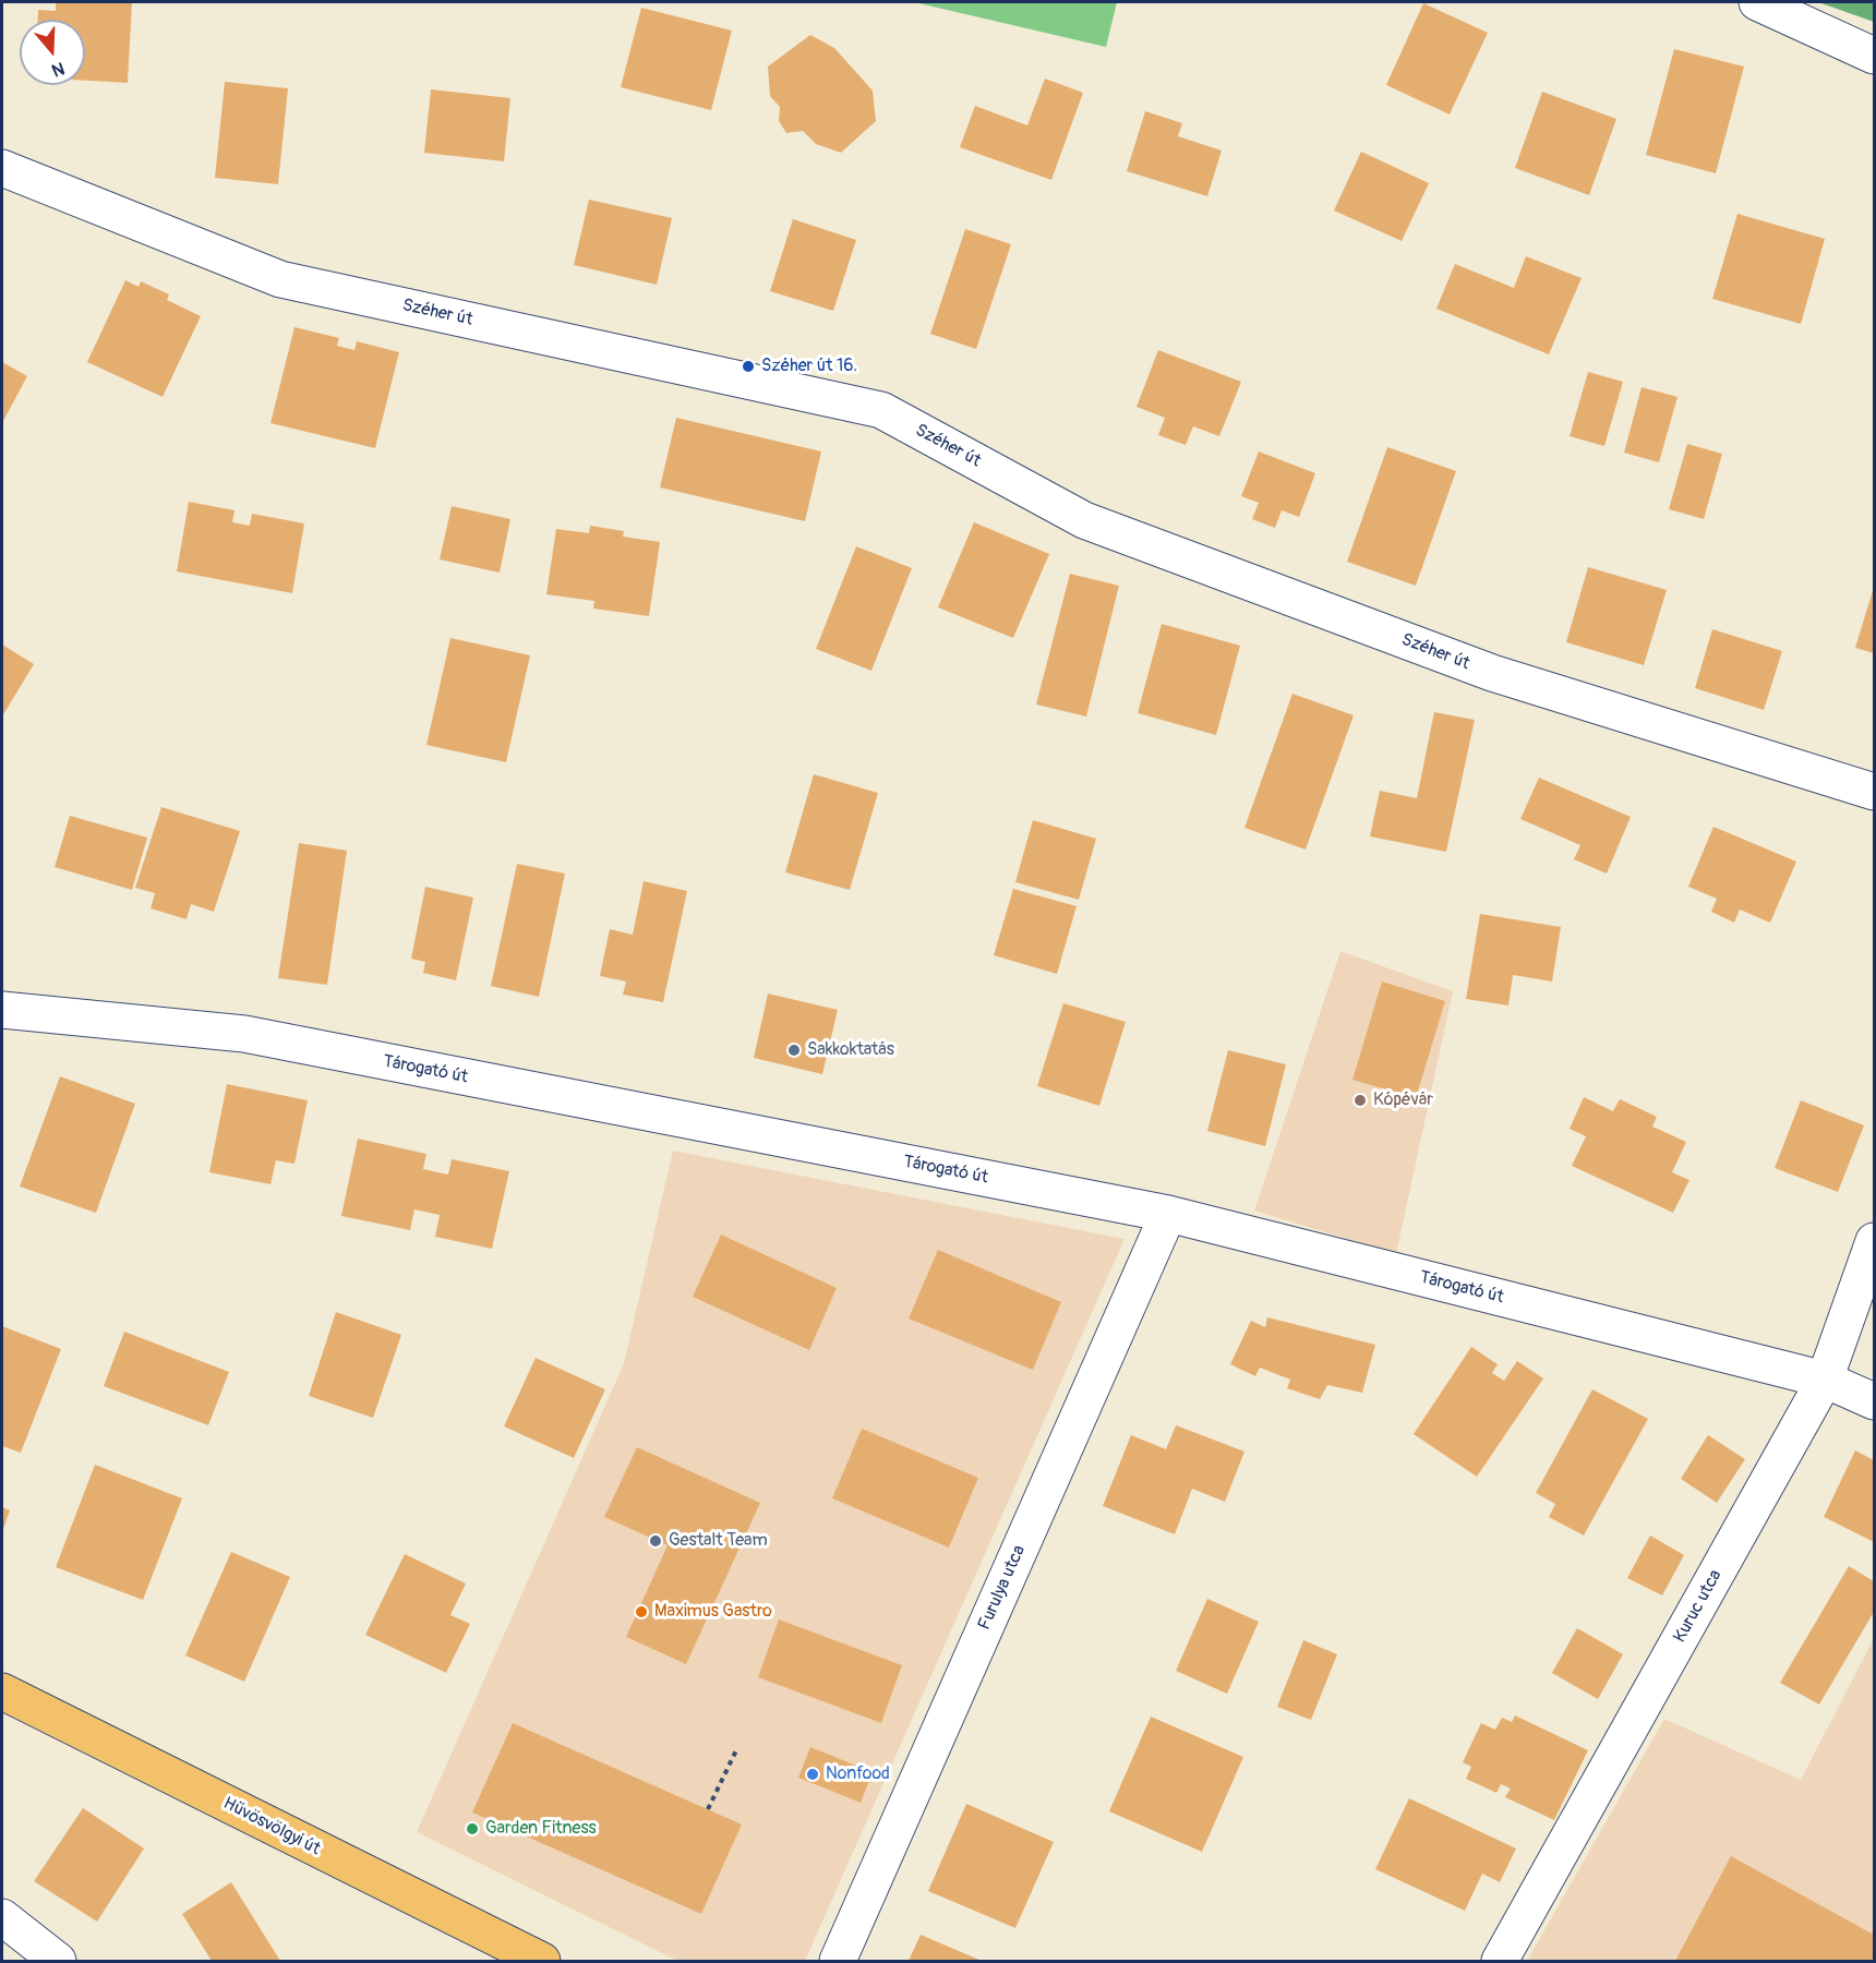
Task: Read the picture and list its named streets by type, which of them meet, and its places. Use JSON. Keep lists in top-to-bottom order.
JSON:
{
  "streets": {
    "main road": ["Hűvösvölgyi út"],
    "street": [
      "Széher út",
      "Tárogató út",
      "Furulya utca",
      "Kuruc utca"
    ]
  },
  "crossings": [
    ["Tárogató út", "Furulya utca"],
    ["Tárogató út", "Kuruc utca"]
  ],
  "places": [
    "Széher út 16.",
    "Sakkoktatás",
    "Kópévár",
    "Gestalt Team",
    "Maximus Gastro",
    "Nonfood",
    "Garden Fitness"
  ],
  "north": "bottom"
}
